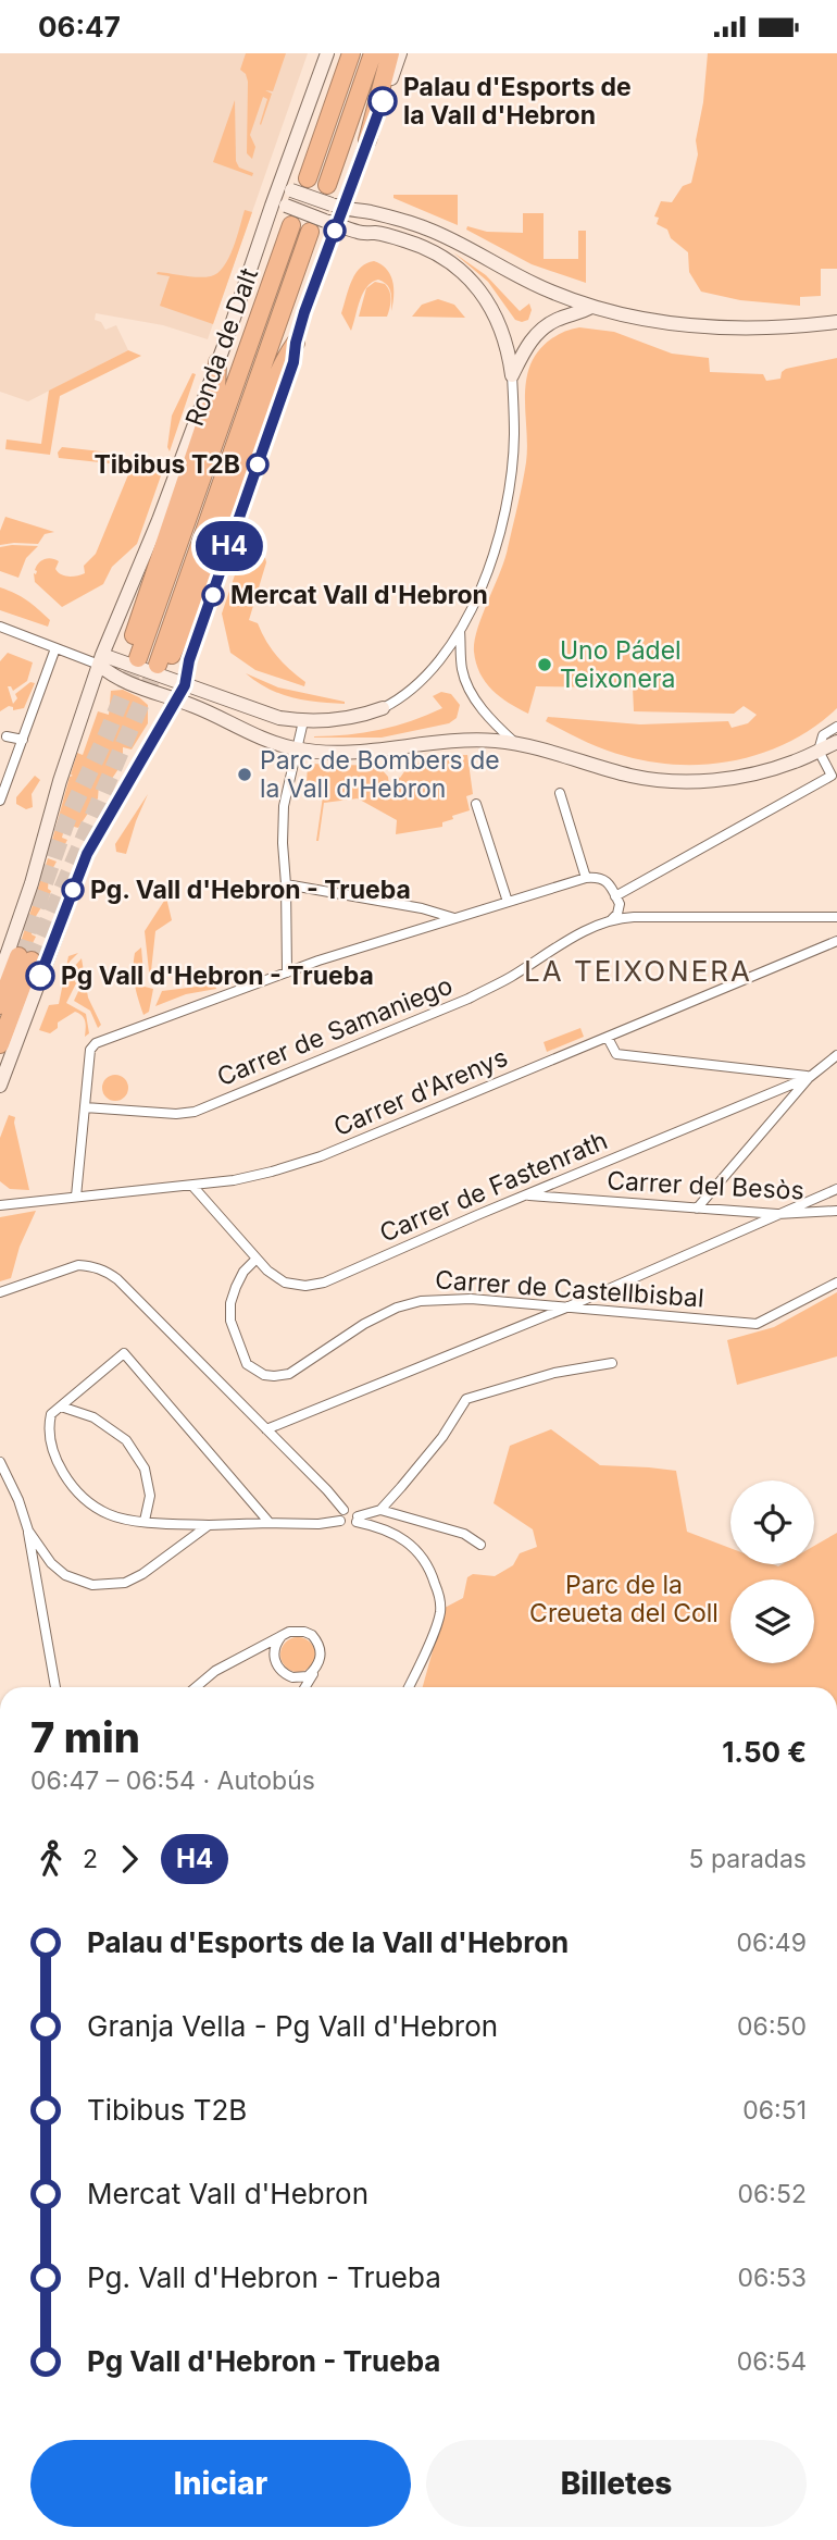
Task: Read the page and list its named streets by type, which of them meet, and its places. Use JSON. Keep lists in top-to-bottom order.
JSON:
{
  "streets": {
    "highway": ["Ronda de Dalt"],
    "street": [
      "Carrer de Samaniego",
      "Carrer d'Arenys",
      "Carrer del Besòs",
      "Carrer de Fastenrath",
      "Carrer de Castellbisbal"
    ]
  },
  "crossings": [
    ["Carrer d'Arenys", "Carrer de Fastenrath"],
    ["Carrer del Besòs", "Carrer de Fastenrath"],
    ["Carrer de Fastenrath", "Carrer de Castellbisbal"]
  ],
  "districts": ["LA TEIXONERA"],
  "parks": ["Parc de la Creueta del Coll"],
  "places": [
    "Palau d'Esports de la Vall d'Hebron",
    "Tibibus T2B",
    "Mercat Vall d'Hebron",
    "Uno Pádel Teixonera",
    "Parc de Bombers de la Vall d'Hebron",
    "Pg. Vall d'Hebron - Trueba",
    "Pg Vall d'Hebron - Trueba"
  ],
  "lines": ["bus line H4"],
  "page": {
    "status": "06:47",
    "on_map": "H4",
    "heading": ["7 min", "06:47 – 06:54 · Autobús", "1.50 €"],
    "legs": ["2", "H4", "5 paradas"],
    "list": [
      {
        "name": "Palau d'Esports de la Vall d'Hebron",
        "value": "06:49"
      },
      {
        "name": "Granja Vella - Pg Vall d'Hebron",
        "value": "06:50"
      },
      {
        "name": "Tibibus T2B",
        "value": "06:51"
      },
      {
        "name": "Mercat Vall d'Hebron",
        "value": "06:52"
      },
      {
        "name": "Pg. Vall d'Hebron - Trueba",
        "value": "06:53"
      },
      {
        "name": "Pg Vall d'Hebron - Trueba",
        "value": "06:54"
      }
    ],
    "buttons": ["Iniciar", "Billetes"]
  }
}
